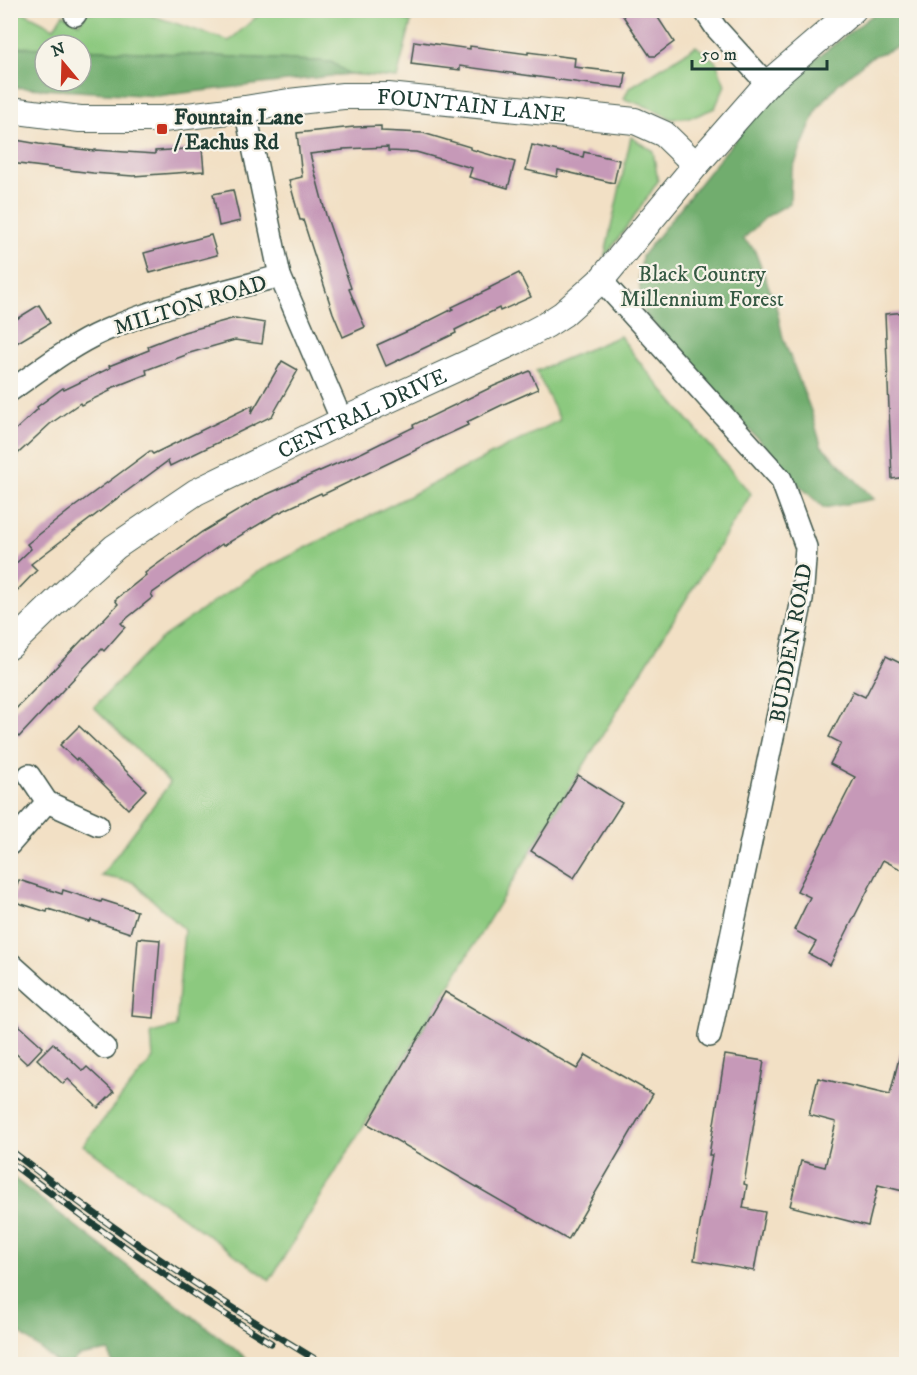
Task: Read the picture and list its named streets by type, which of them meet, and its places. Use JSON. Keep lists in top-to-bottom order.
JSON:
{
  "streets": {
    "street": [
      "FOUNTAIN LANE",
      "MILTON ROAD",
      "CENTRAL DRIVE",
      "BUDDEN ROAD"
    ]
  },
  "crossings": [
    ["FOUNTAIN LANE", "CENTRAL DRIVE"],
    ["CENTRAL DRIVE", "BUDDEN ROAD"]
  ],
  "parks": ["Black Country Millennium Forest"],
  "places": {
    "transit": ["Fountain Lane / Eachus Rd"]
  },
  "scale_bar": "50 m",
  "north": "top"
}
